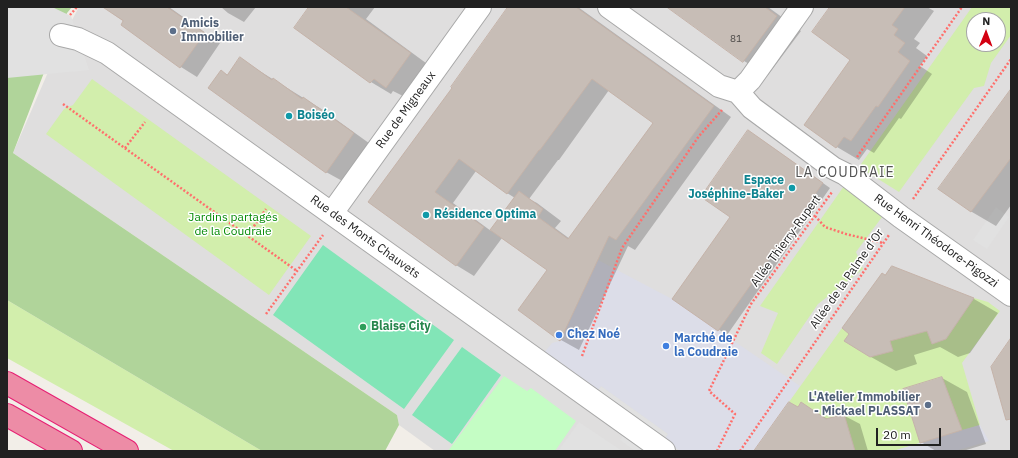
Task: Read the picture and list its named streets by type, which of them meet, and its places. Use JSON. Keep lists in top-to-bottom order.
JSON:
{
  "streets": {
    "street": ["Rue de Migneaux", "Rue des Monts Chauvets", "Rue Henri Théodore-Pigozzi"],
    "path": ["Allée Thierry-Rupert", "Allée de la Palme d’Or"]
  },
  "crossings": [
    ["Rue de Migneaux", "Rue des Monts Chauvets"],
    ["Allée Thierry-Rupert", "Rue Henri Théodore-Pigozzi"],
    ["Rue Henri Théodore-Pigozzi", "Allée de la Palme d’Or"]
  ],
  "districts": ["LA COUDRAIE"],
  "parks": ["Jardins partagés de la Coudraie"],
  "places": [
    "Amicis Immobilier",
    "Boiséo",
    "Espace Joséphine-Baker",
    "Résidence Optima",
    "Blaise City",
    "Chez Noé",
    "Marché de la Coudraie",
    "L'Atelier Immobilier - Mickael PLASSAT"
  ],
  "house_numbers": ["81"],
  "scale_bar": "20 m",
  "north": "top"
}
